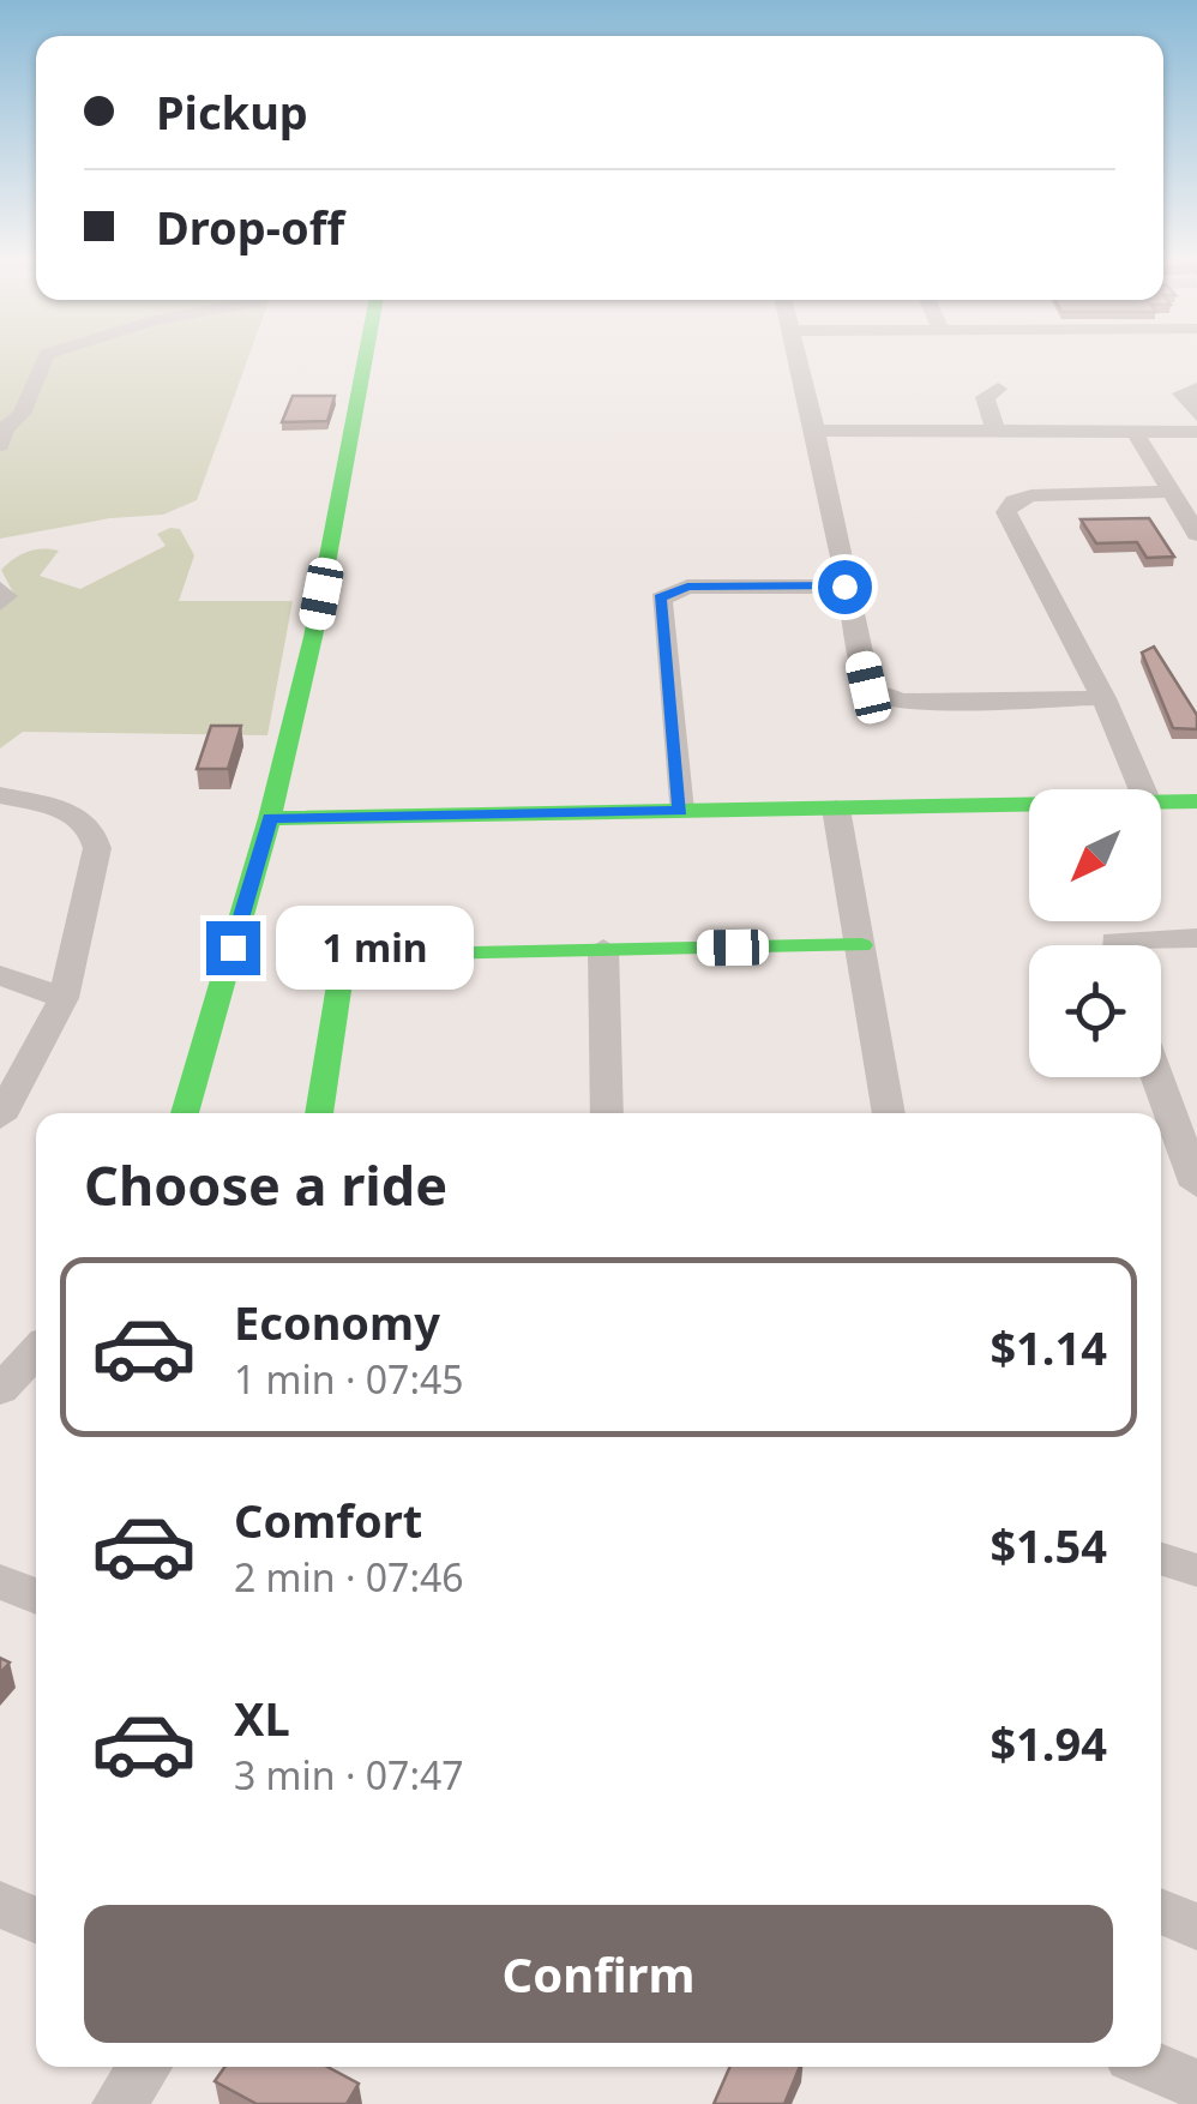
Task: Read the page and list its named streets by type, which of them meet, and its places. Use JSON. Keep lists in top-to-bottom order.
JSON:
{
  "north": "bottom left",
  "page": {
    "banner": ["Pickup", "Drop-off"],
    "bubble": "1 min",
    "heading": "Choose a ride",
    "list": [
      {
        "name": "Economy",
        "note": "1 min · 07:45",
        "value": "$1.14"
      },
      {
        "name": "Comfort",
        "note": "2 min · 07:46",
        "value": "$1.54"
      },
      {
        "name": "XL",
        "note": "3 min · 07:47",
        "value": "$1.94"
      }
    ],
    "buttons": "Confirm"
  }
}
